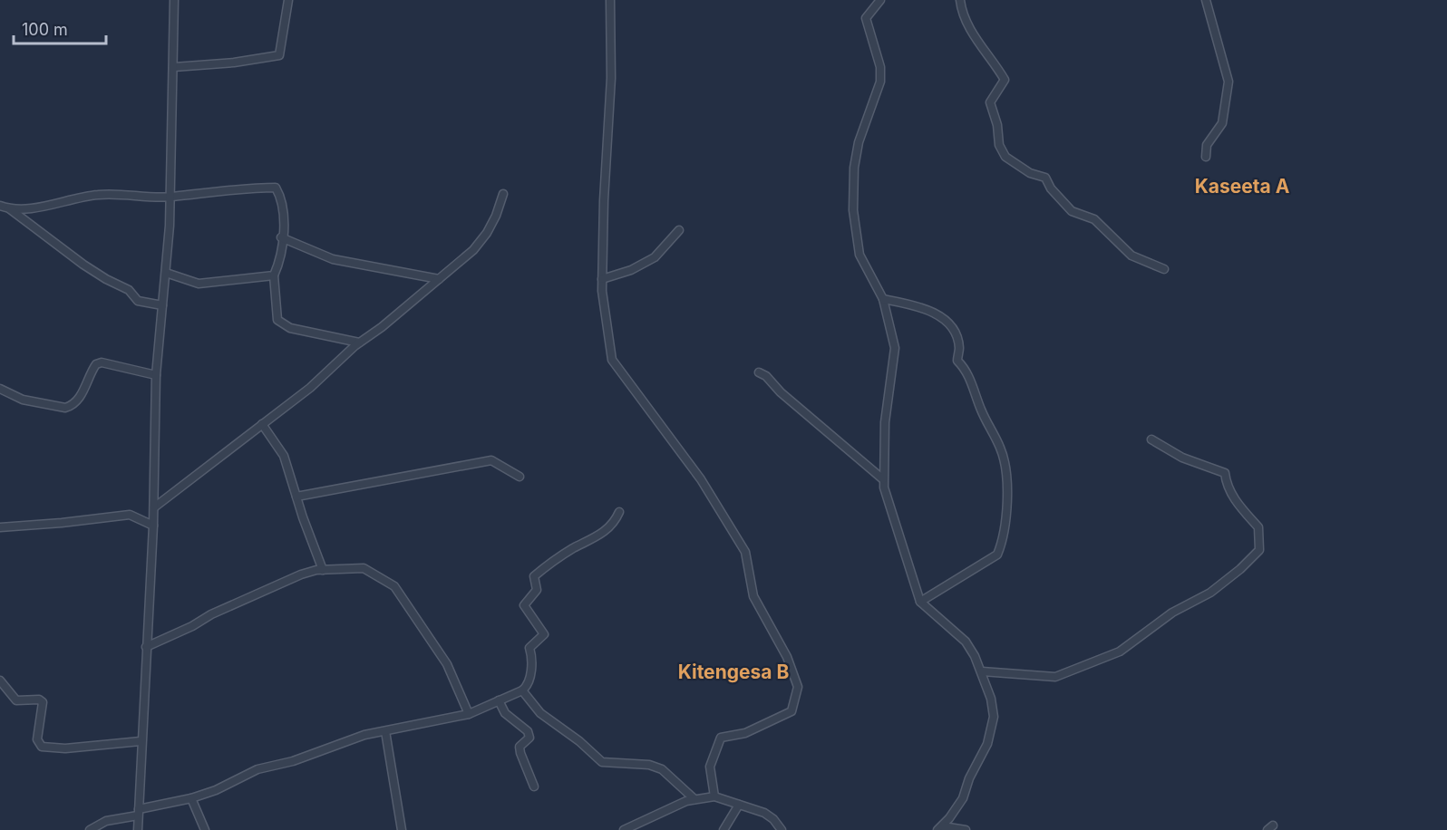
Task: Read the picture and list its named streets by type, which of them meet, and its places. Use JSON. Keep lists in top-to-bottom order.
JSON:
{
  "districts": ["Kaseeta A", "Kitengesa B"],
  "scale_bar": "100 m"
}
